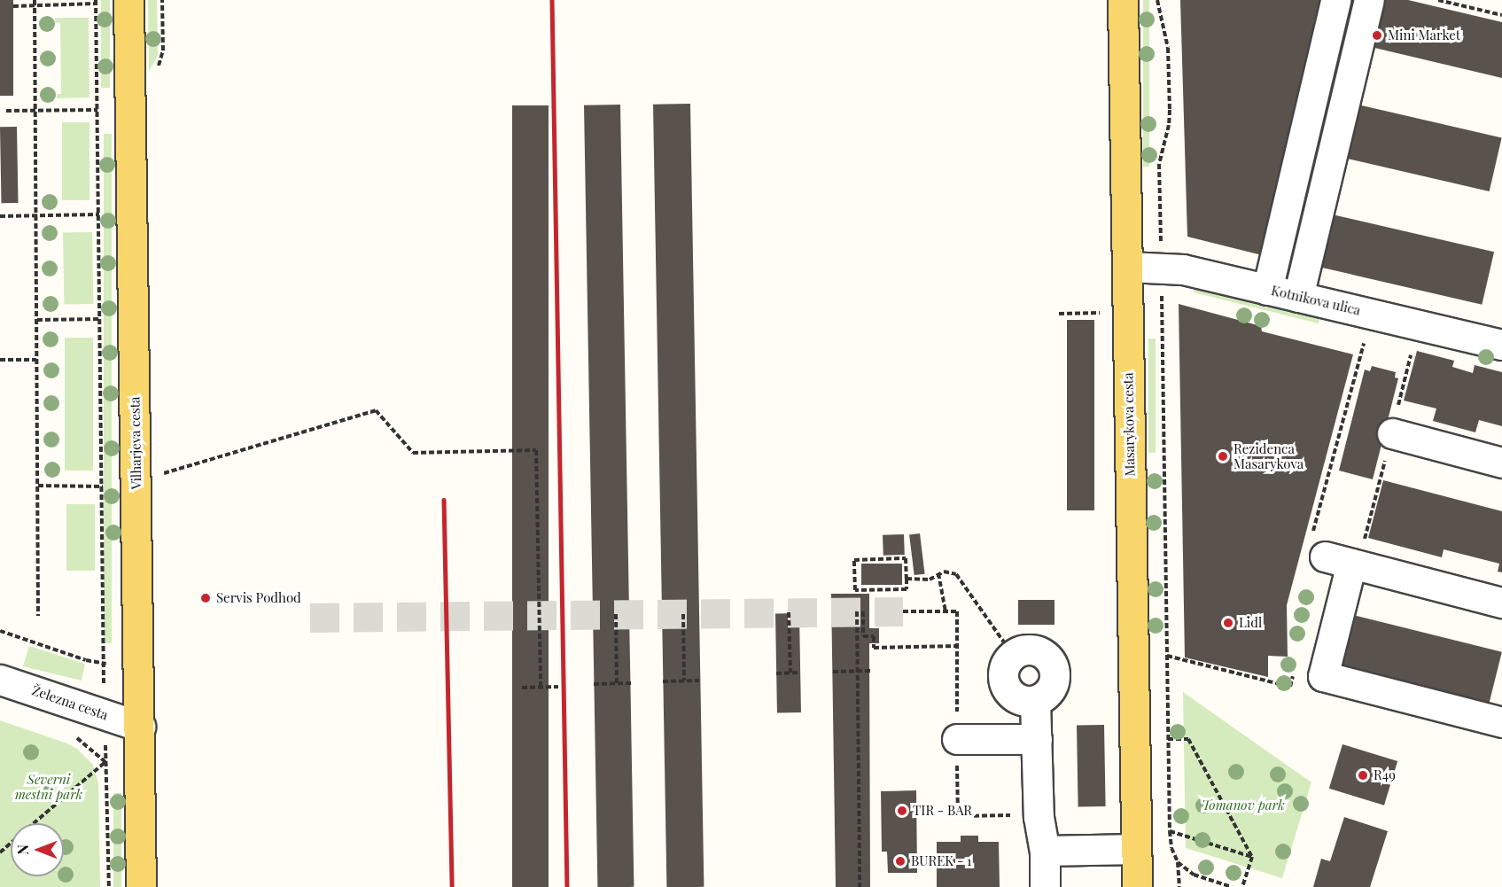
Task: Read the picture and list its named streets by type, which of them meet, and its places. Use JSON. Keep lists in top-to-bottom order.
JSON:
{
  "streets": {
    "main road": ["Masarykova cesta", "Vilharjeva cesta"],
    "street": ["Kotnikova ulica", "Železna cesta"]
  },
  "crossings": [
    ["Kotnikova ulica", "Masarykova cesta"],
    ["Vilharjeva cesta", "Železna cesta"]
  ],
  "parks": ["Severni mestni park", "Tomanov park"],
  "places": [
    "Mini Market",
    "Rezidenca Masarykova",
    "Servis Podhod",
    "Lidl",
    "R49",
    "TIR - BAR",
    "BUREK - 1"
  ],
  "north": "left"
}
